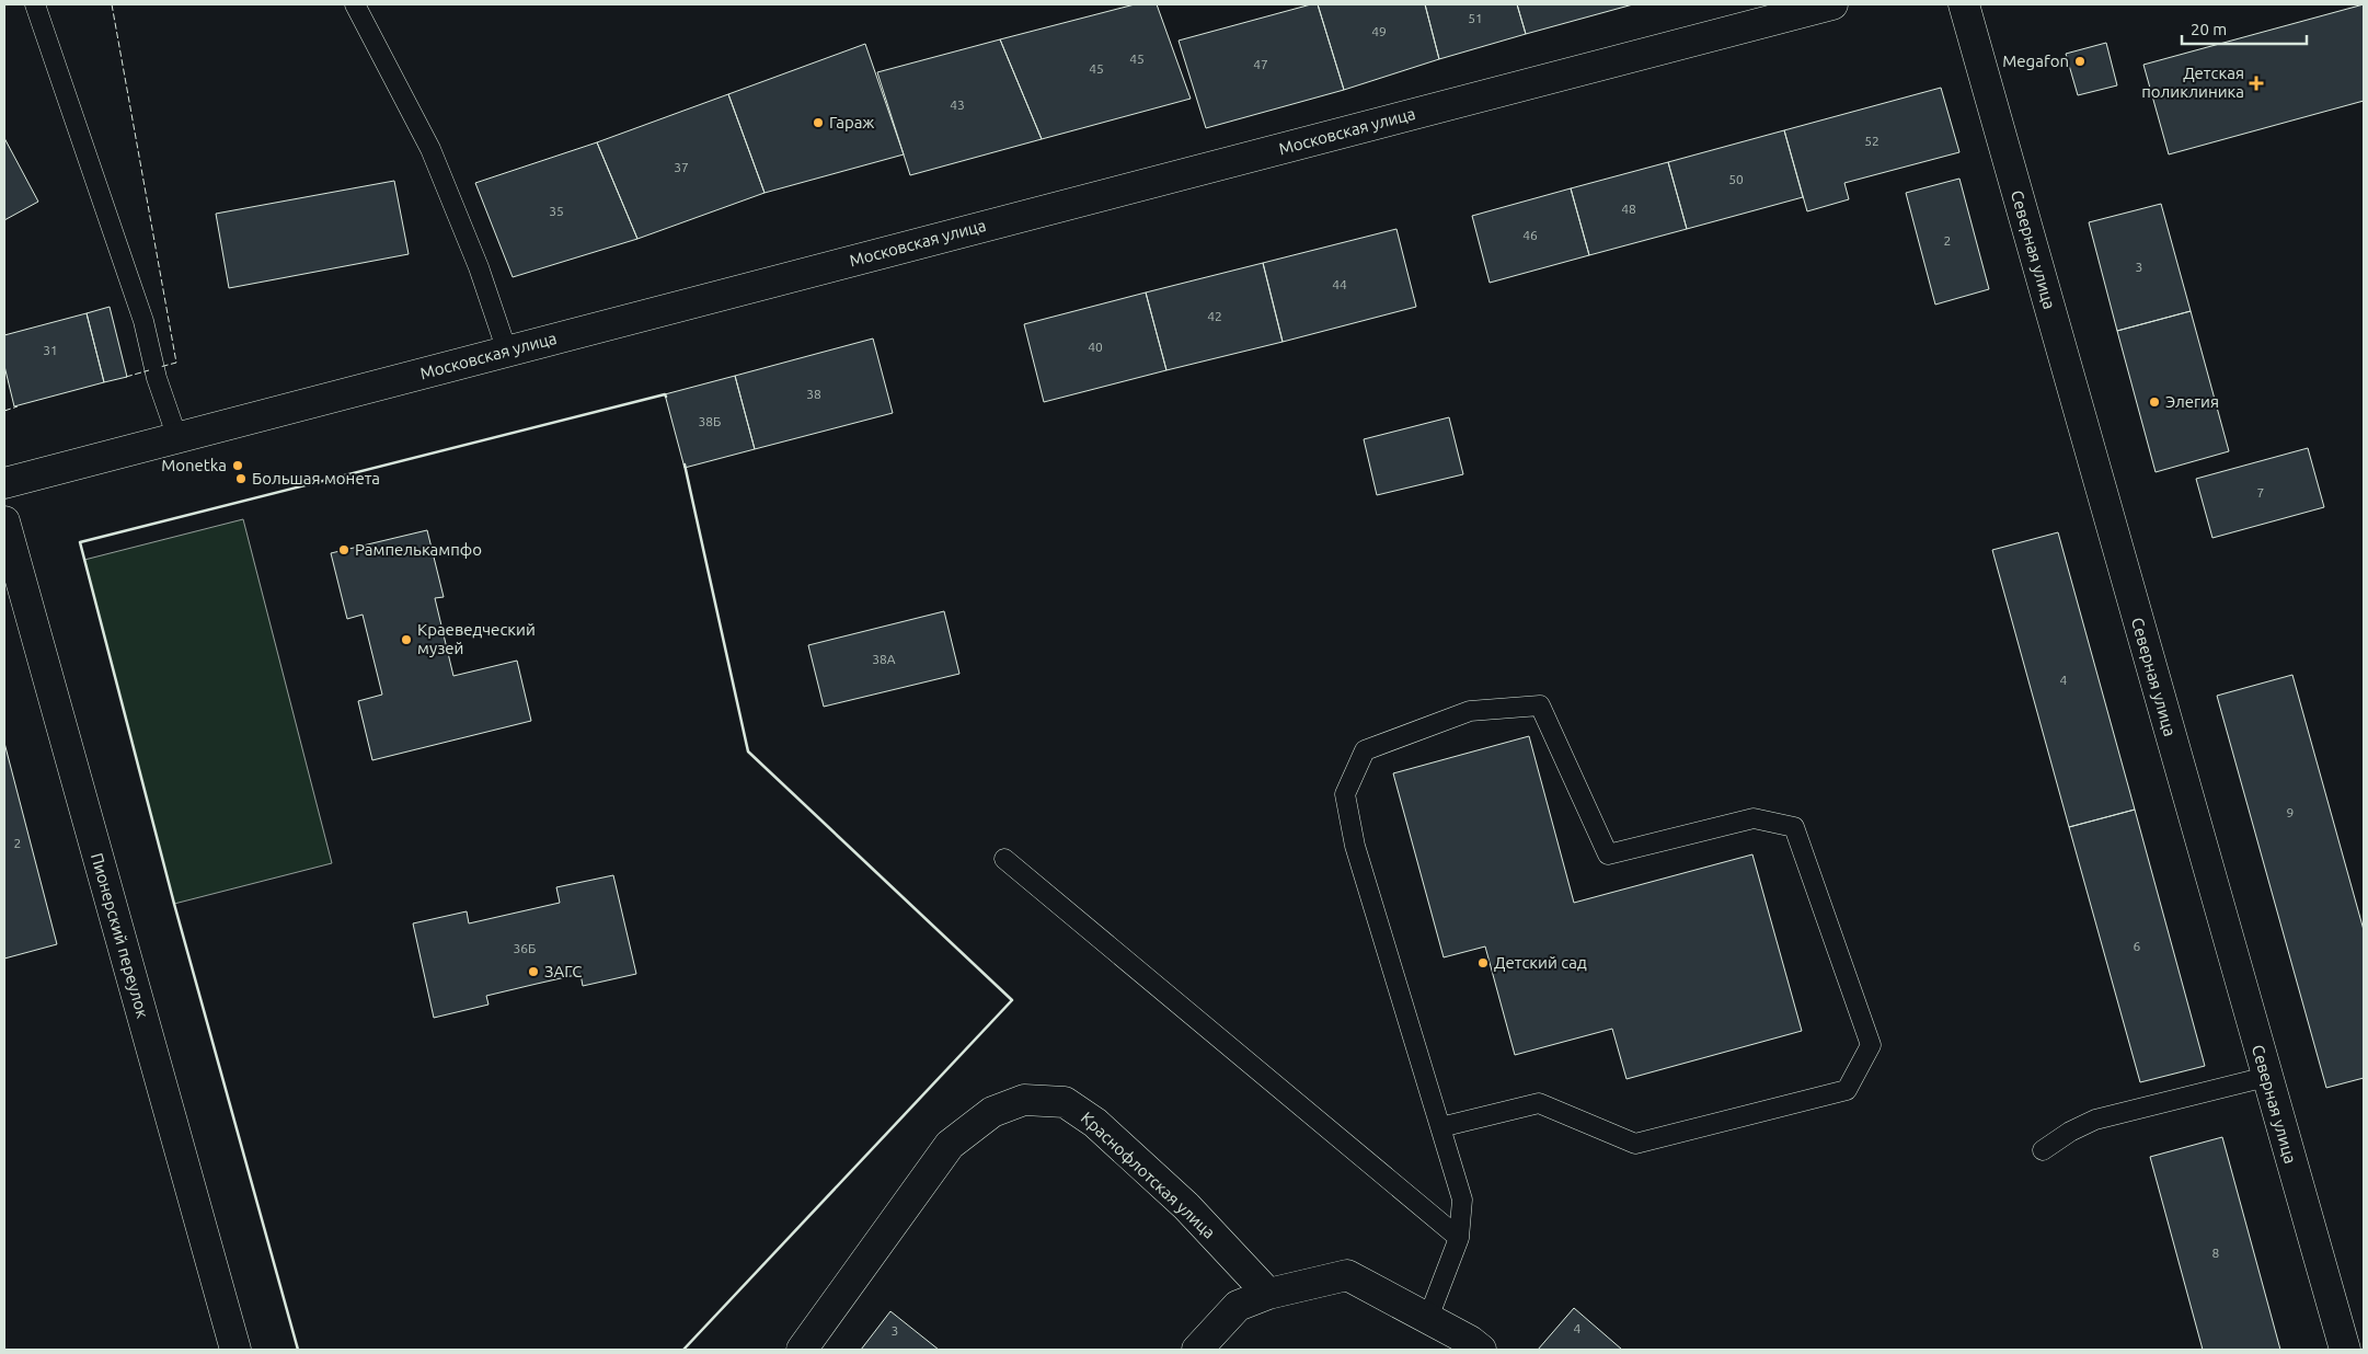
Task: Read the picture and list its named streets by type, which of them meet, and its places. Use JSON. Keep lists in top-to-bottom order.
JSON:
{
  "streets": {
    "street": [
      "Московская улица",
      "Северная улица",
      "Пионерский переулок",
      "Краснофлотская улица"
    ]
  },
  "places": {
    "other": [
      "Megafon",
      "Гараж",
      "Элегия",
      "Monetka",
      "Большая монета",
      "Рампелькампфо",
      "Краеведческий музей",
      "Детский сад",
      "ЗАГС"
    ],
    "health": ["Детская поликлиника"]
  },
  "house_numbers": [
    "51",
    "49",
    "45",
    "47",
    "45",
    "43",
    "52",
    "37",
    "50",
    "48",
    "35",
    "46",
    "2",
    "3",
    "44",
    "42",
    "40",
    "31",
    "38",
    "38Б",
    "7",
    "38А",
    "4",
    "9",
    "2",
    "6",
    "36Б",
    "8",
    "4",
    "3"
  ],
  "scale_bar": "20 m"
}
